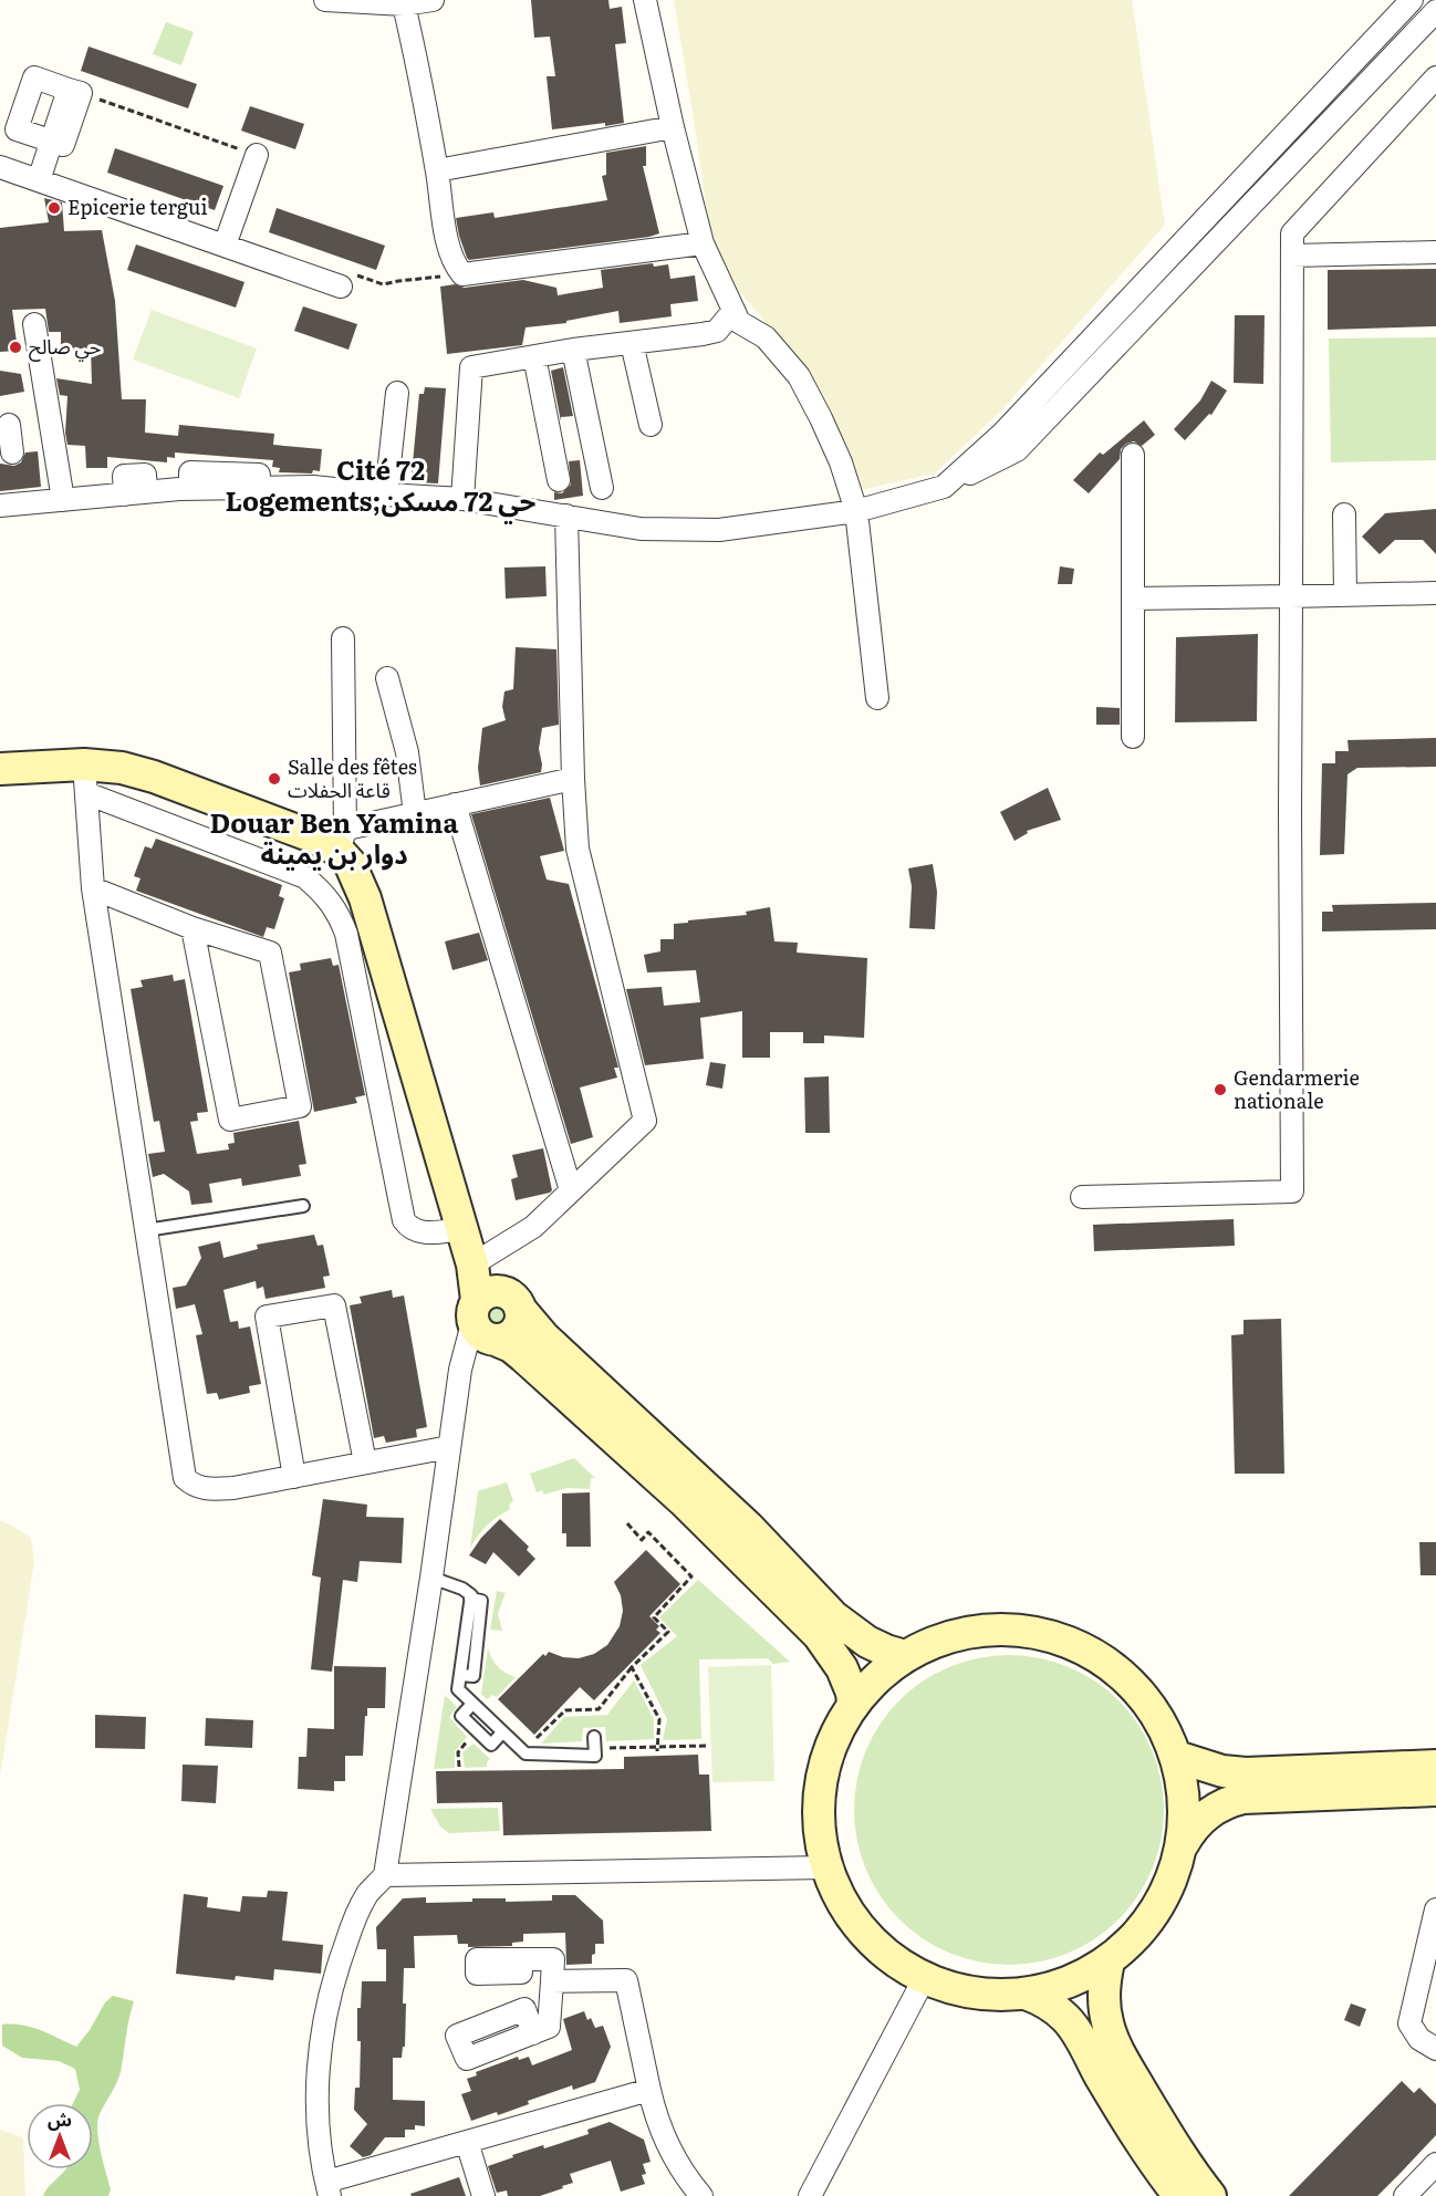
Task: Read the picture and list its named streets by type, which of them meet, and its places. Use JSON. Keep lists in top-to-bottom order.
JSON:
{
  "districts": ["Cité 72 Logements;حي 72 مسكن", "Douar Ben Yamina دوار بن يمينة"],
  "places": [
    "Epicerie tergui",
    "حي صالح",
    "Salle des fêtes قاعة الحفلات",
    "Gendarmerie nationale"
  ],
  "north": "top"
}
